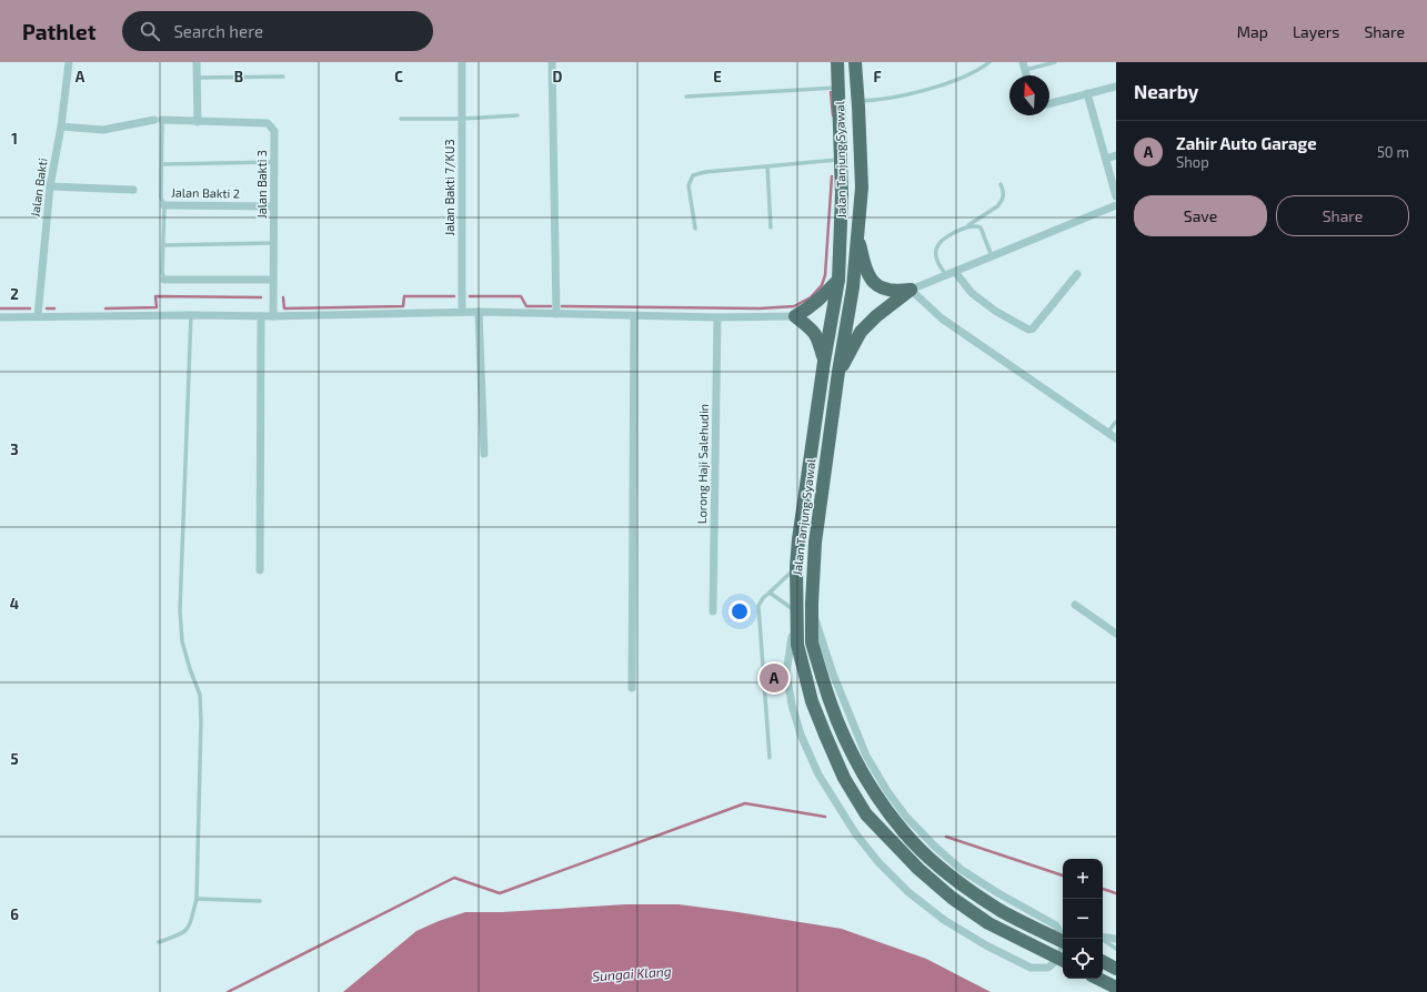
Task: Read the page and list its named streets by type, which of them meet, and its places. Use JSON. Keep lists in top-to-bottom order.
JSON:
{
  "streets": {
    "main road": ["Jalan Tanjung Syawal"],
    "street": [
      "Jalan Bakti 3",
      "Jalan Bakti",
      "Jalan Bakti 7/KU3",
      "Jalan Bakti 2",
      "Lorong Haji Salehudin"
    ]
  },
  "crossings": [
    ["Jalan Bakti 3", "Jalan Bakti"],
    ["Jalan Bakti 3", "Jalan Bakti 2"]
  ],
  "water": ["Sungai Klang"],
  "north": "top",
  "page": {
    "header": "Pathlet",
    "search": "Search here",
    "nav": ["Map", "Layers", "Share"],
    "heading": "Nearby",
    "list": [
      {
        "mark": "A",
        "name": "Zahir Auto Garage",
        "note": "Shop",
        "value": "50 m"
      }
    ],
    "buttons": ["Save", "Share"],
    "pins": "A",
    "map_buttons": ["+", "−"]
  },
  "grid": {
    "columns": [
      "A",
      "B",
      "C",
      "D",
      "E",
      "F"
    ],
    "rows": [
      "1",
      "2",
      "3",
      "4",
      "5",
      "6"
    ]
  }
}
